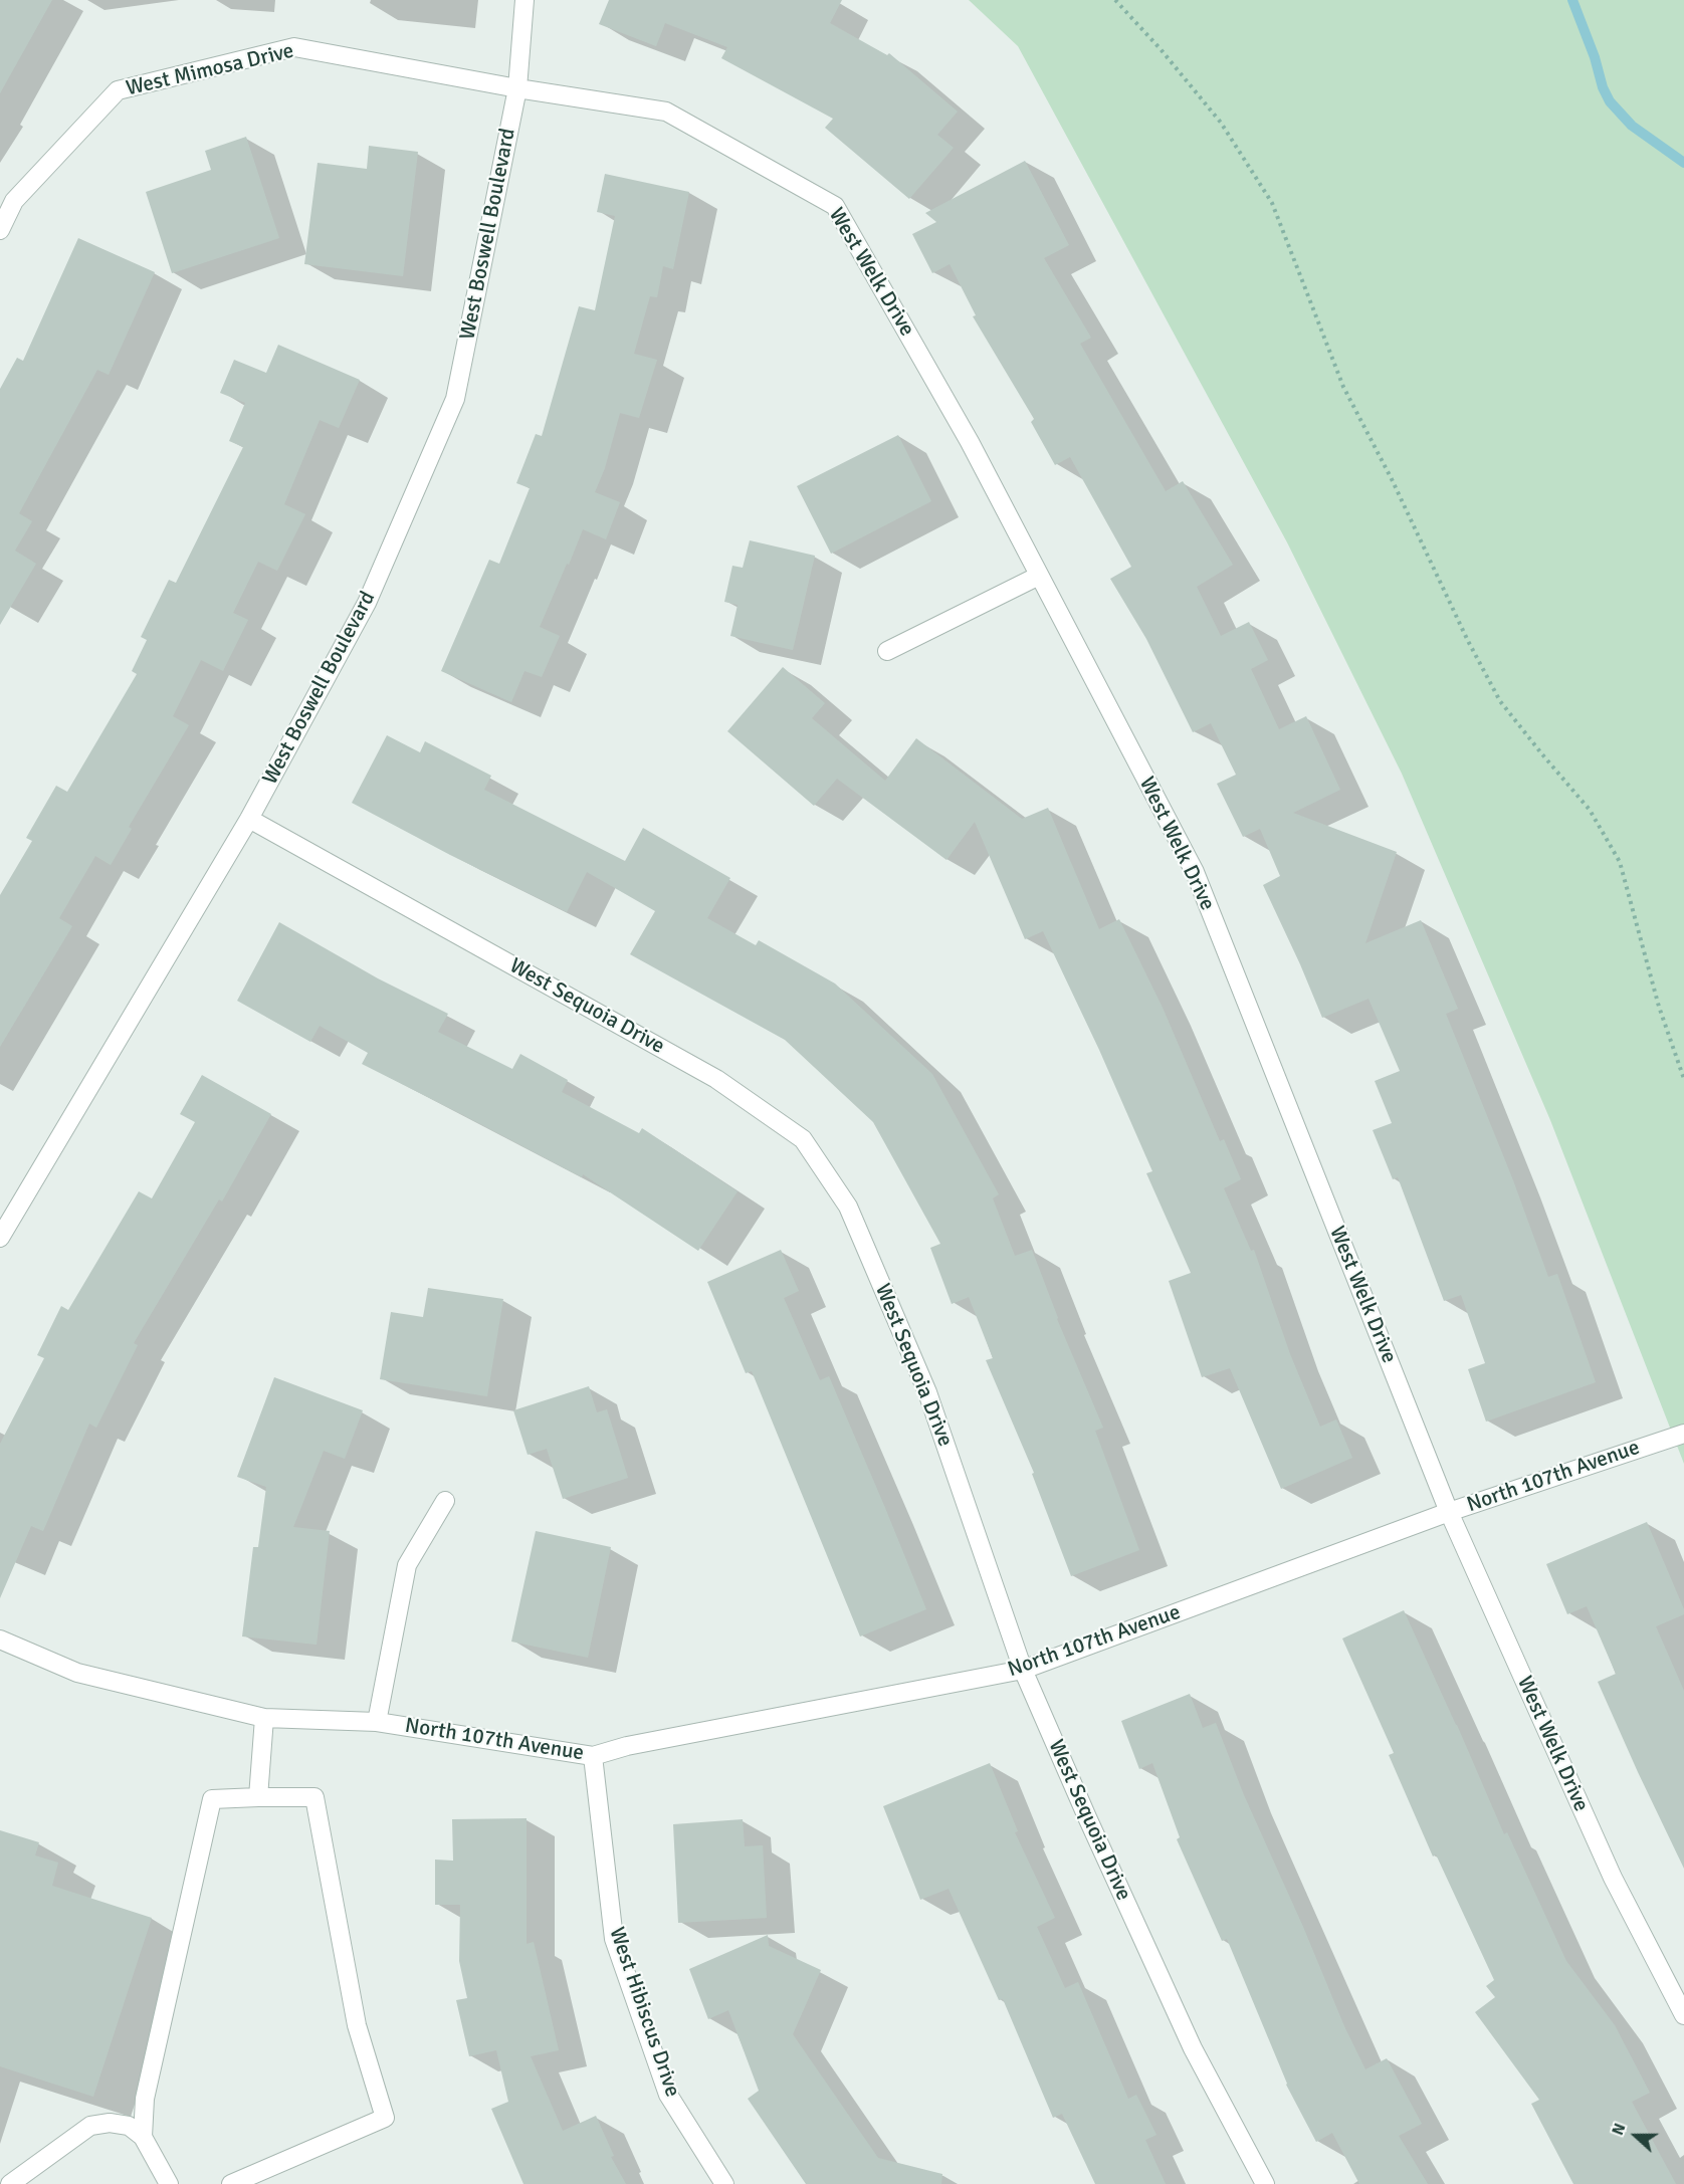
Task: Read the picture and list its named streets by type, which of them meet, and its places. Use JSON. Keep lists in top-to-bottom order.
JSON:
{
  "streets": {
    "street": [
      "West Mimosa Drive",
      "West Boswell Boulevard",
      "West Welk Drive",
      "West Sequoia Drive",
      "North 107th Avenue",
      "West Hibiscus Drive"
    ]
  },
  "crossings": [
    ["West Mimosa Drive", "West Boswell Boulevard"],
    ["West Mimosa Drive", "West Welk Drive"],
    ["West Boswell Boulevard", "West Welk Drive"],
    ["West Boswell Boulevard", "West Sequoia Drive"],
    ["West Welk Drive", "North 107th Avenue"],
    ["West Sequoia Drive", "North 107th Avenue"],
    ["North 107th Avenue", "West Hibiscus Drive"]
  ],
  "north": "left"
}
